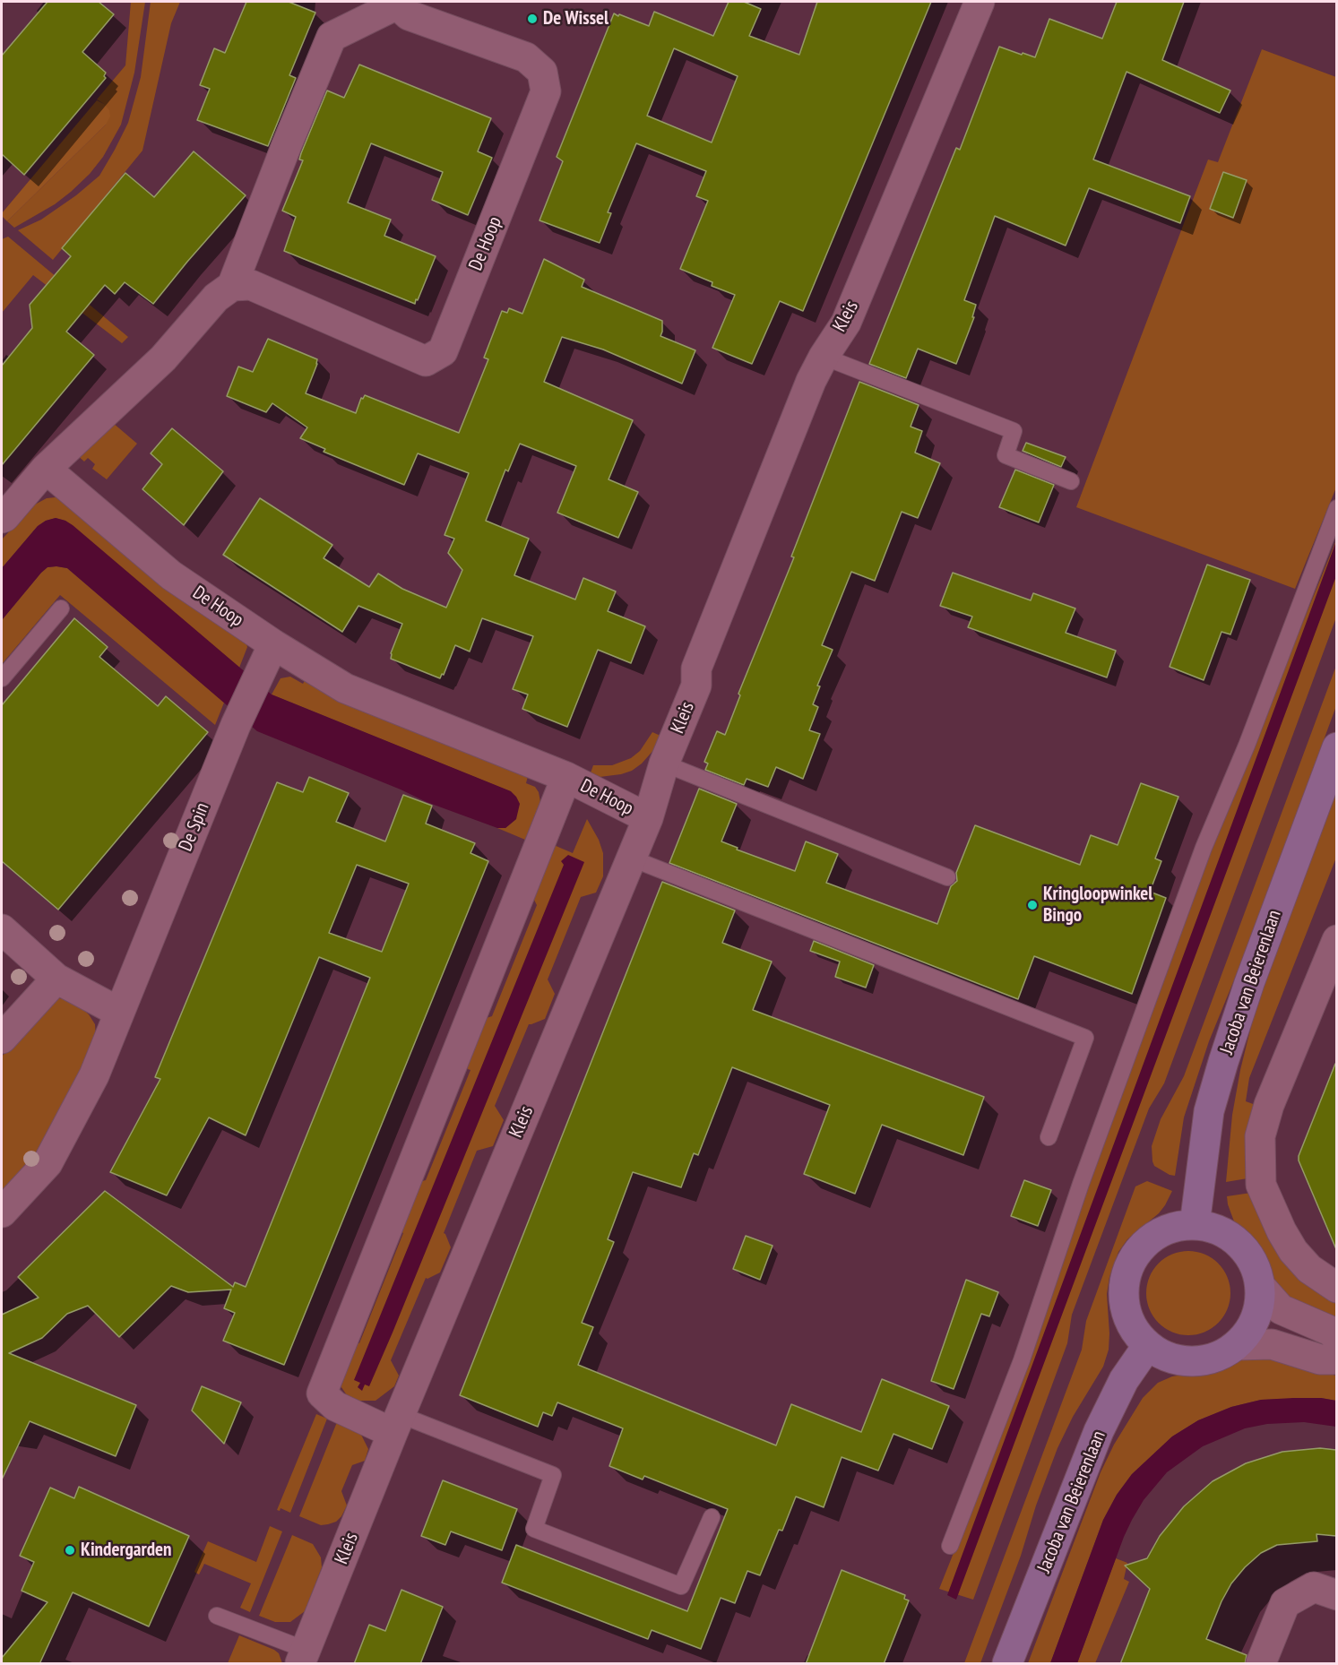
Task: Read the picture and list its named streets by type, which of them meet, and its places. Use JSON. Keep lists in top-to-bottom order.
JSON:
{
  "streets": {
    "main road": ["Jacoba van Beierenlaan"],
    "street": ["De Hoop", "Kleis", "De Spin"]
  },
  "crossings": [
    ["De Hoop", "Kleis"],
    ["De Hoop", "De Spin"]
  ],
  "places": ["De Wissel", "Kringloopwinkel Bingo", "Kindergarden"]
}
